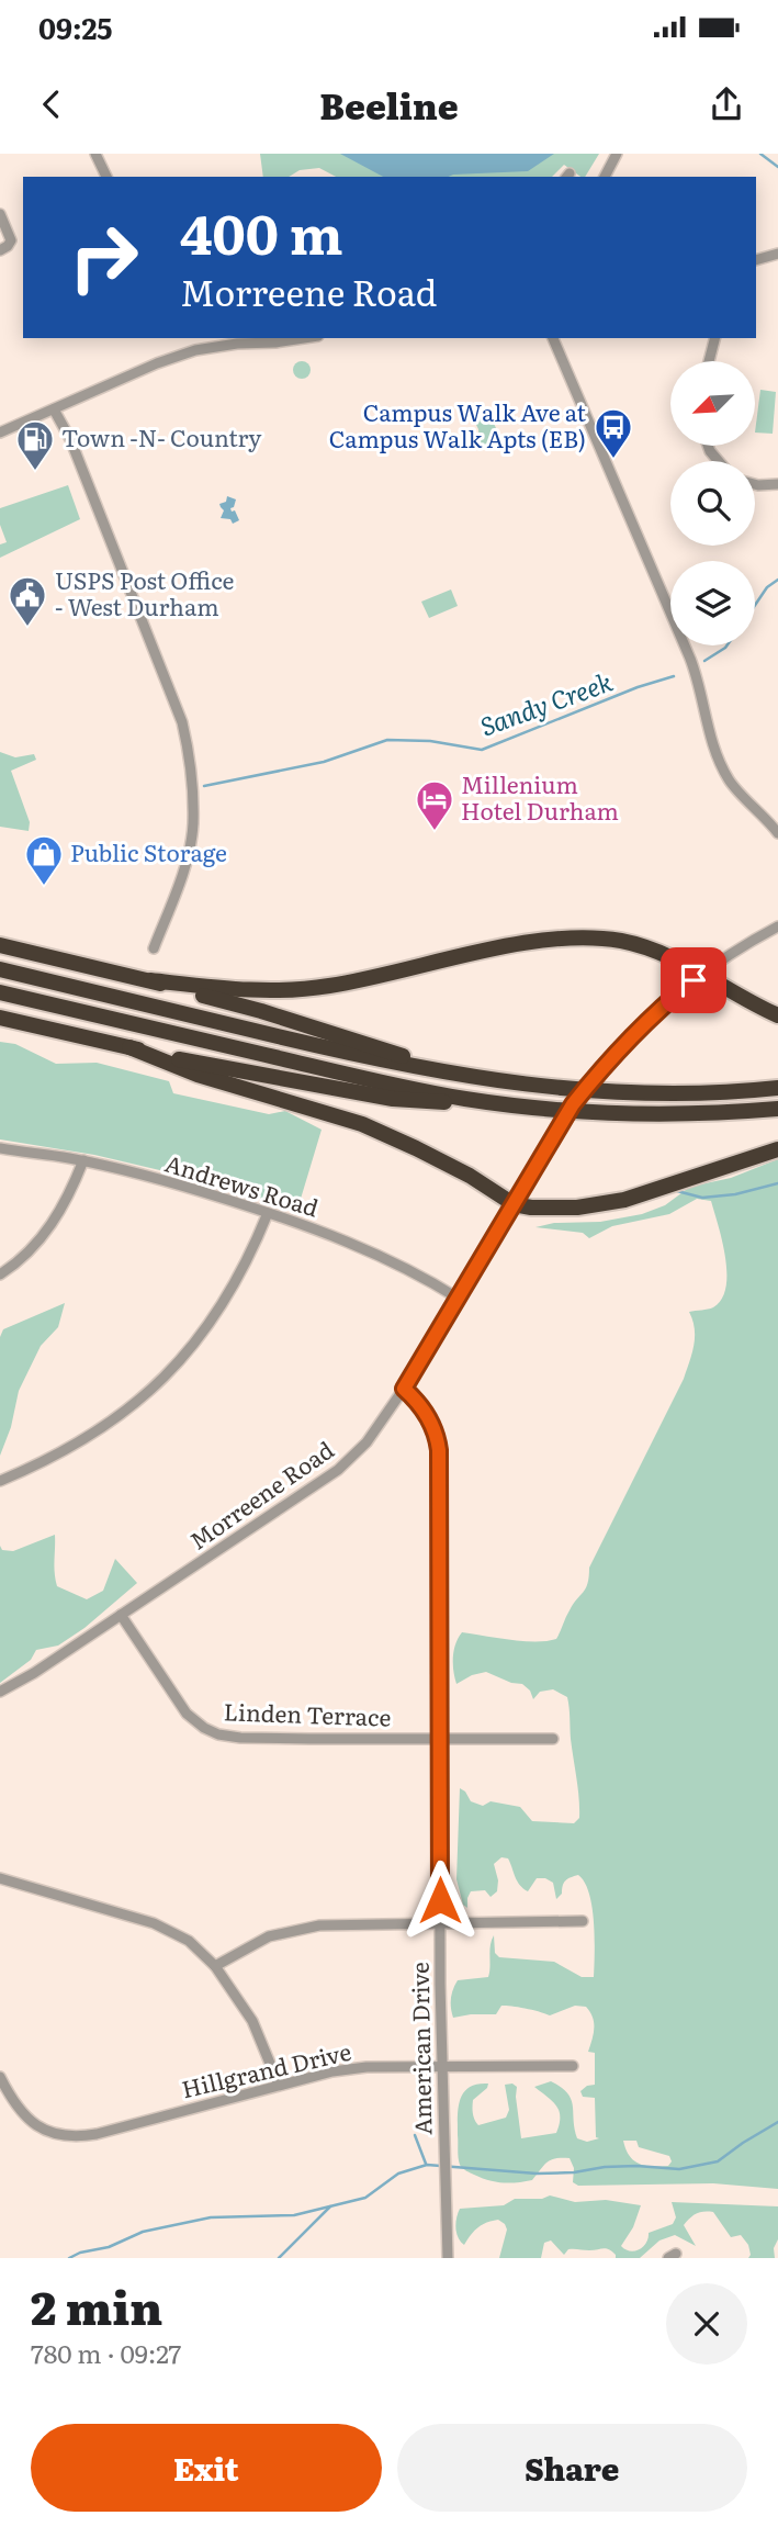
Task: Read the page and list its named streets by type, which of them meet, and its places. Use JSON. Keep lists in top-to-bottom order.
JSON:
{
  "streets": {
    "street": [
      "Andrews Road",
      "Morreene Road",
      "Linden Terrace",
      "American Drive",
      "Hillgrand Drive"
    ]
  },
  "crossings": [
    ["Andrews Road", "Morreene Road"],
    ["Morreene Road", "Linden Terrace"],
    ["Morreene Road", "American Drive"],
    ["Linden Terrace", "American Drive"],
    ["American Drive", "Hillgrand Drive"]
  ],
  "water": ["Sandy Creek"],
  "places": {
    "bus stop": ["Campus Walk Ave at Campus Walk Apts (EB)"],
    "fuel station": ["Town -N- Country"],
    "public building": ["USPS Post Office - West Durham"],
    "hotel": ["Millenium Hotel Durham"],
    "shop": ["Public Storage"]
  },
  "north": "bottom left",
  "page": {
    "status": "09:25",
    "header": "Beeline",
    "turn": ["400 m", "Morreene Road"],
    "heading": ["2 min", "780 m · 09:27"],
    "buttons": ["Exit", "Share"]
  }
}
